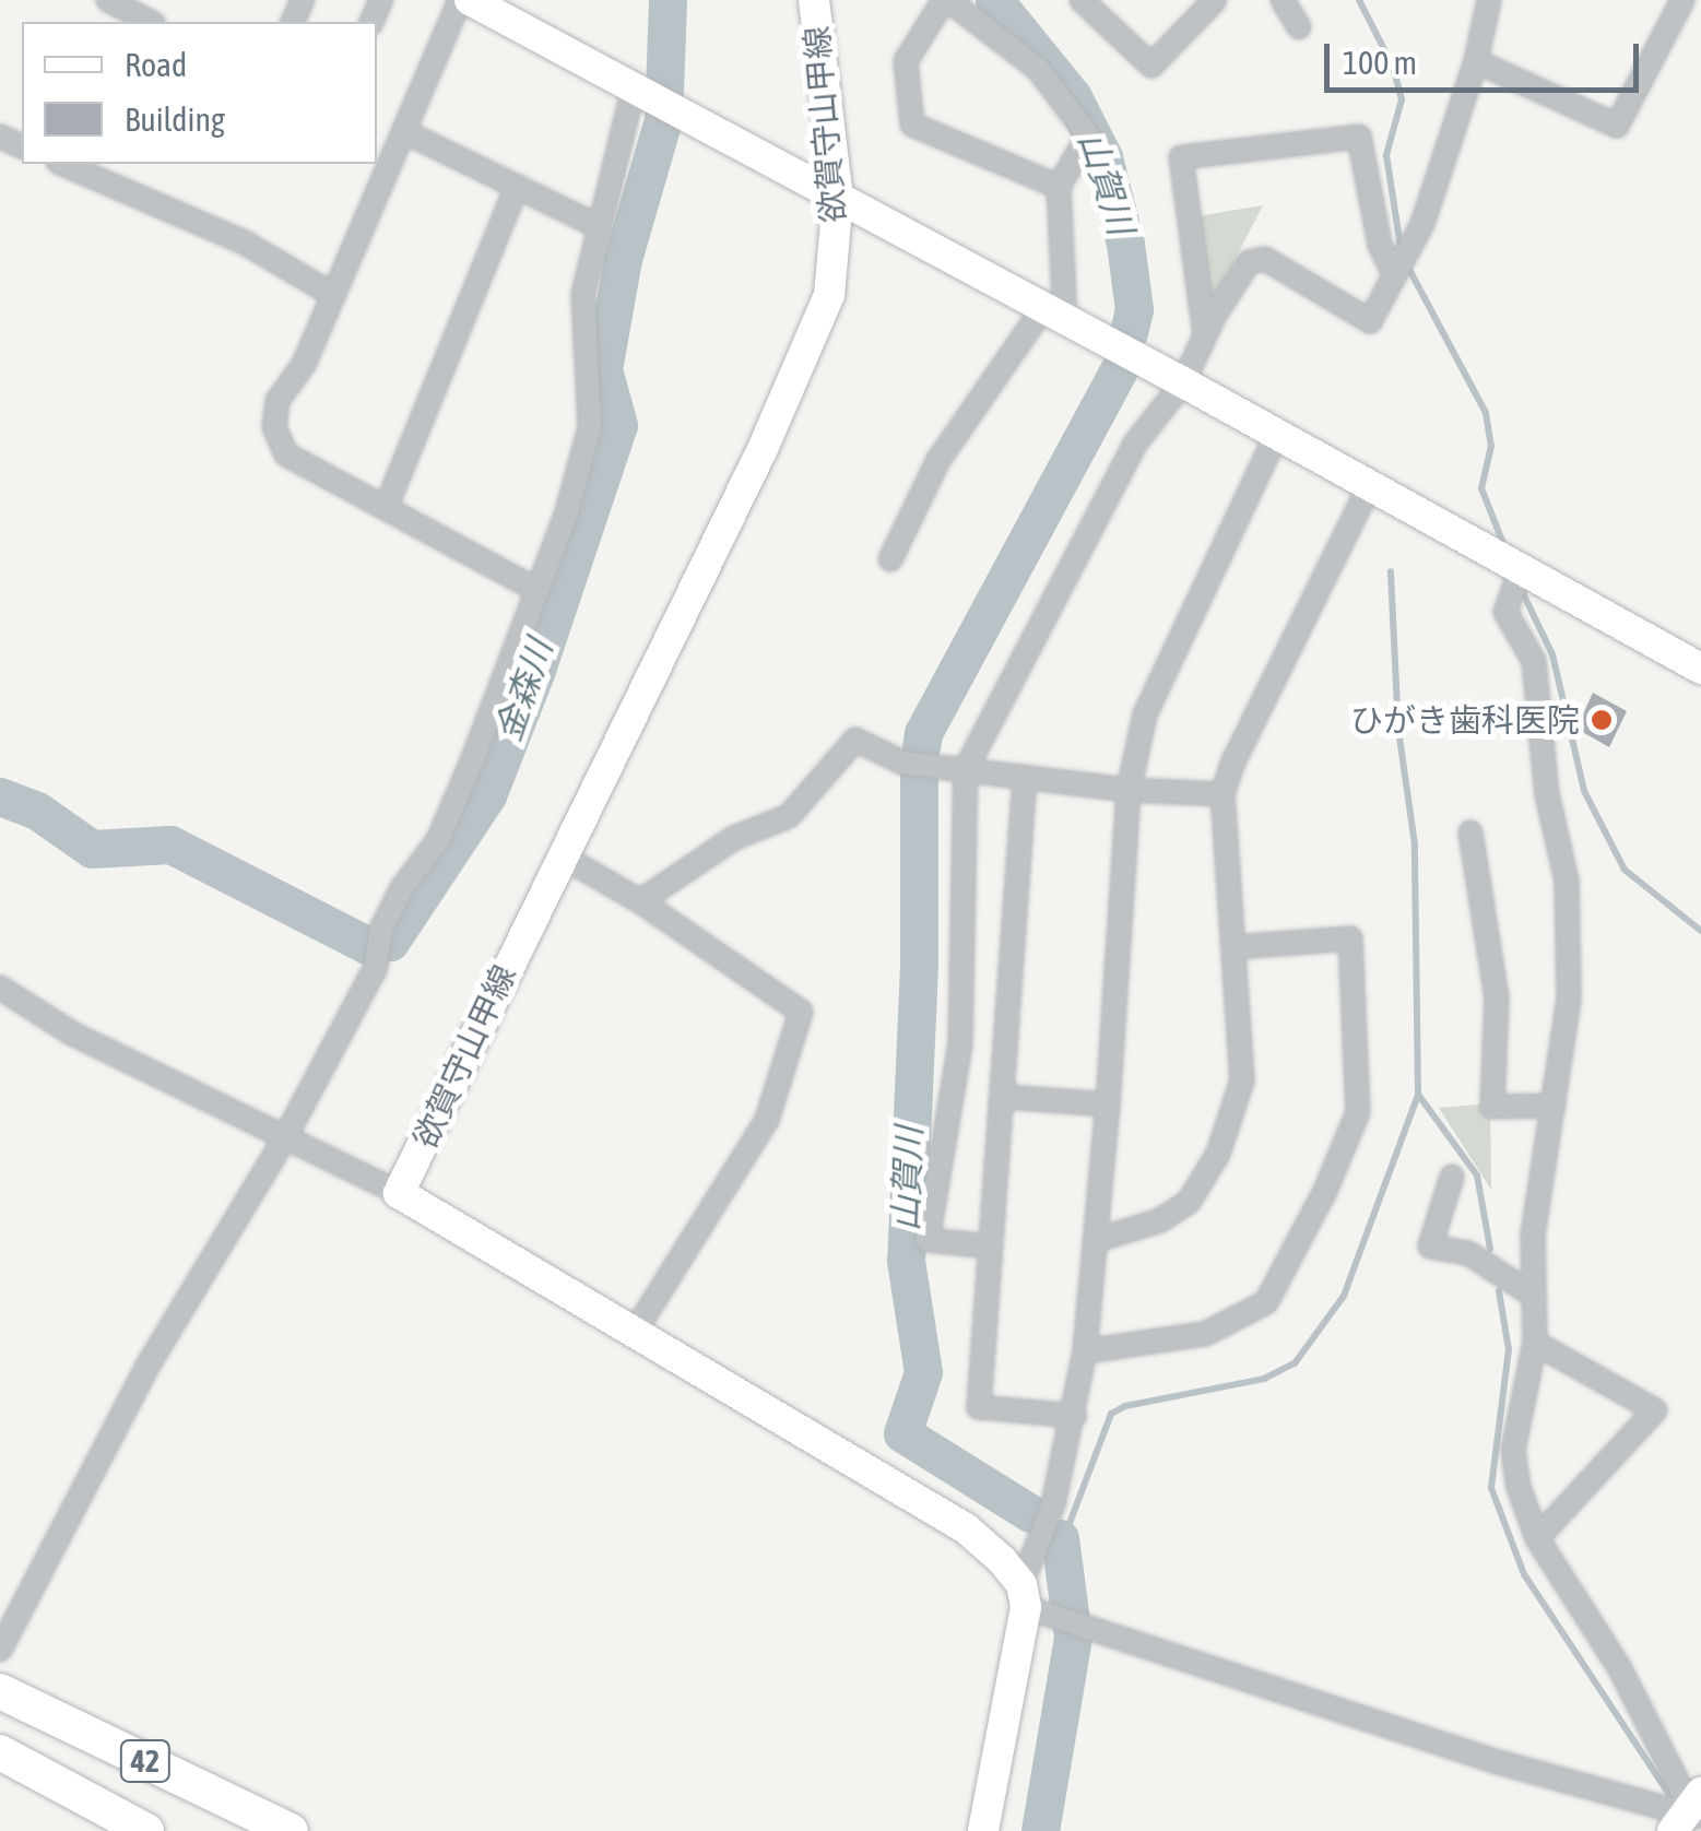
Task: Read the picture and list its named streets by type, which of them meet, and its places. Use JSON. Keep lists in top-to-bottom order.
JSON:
{
  "streets": {
    "main road": ["欲賀守山甲線", "42"]
  },
  "water": ["山賀川", "金森川"],
  "places": ["ひがき歯科医院"],
  "legend": ["Road", "Building"],
  "scale_bar": "100 m"
}
